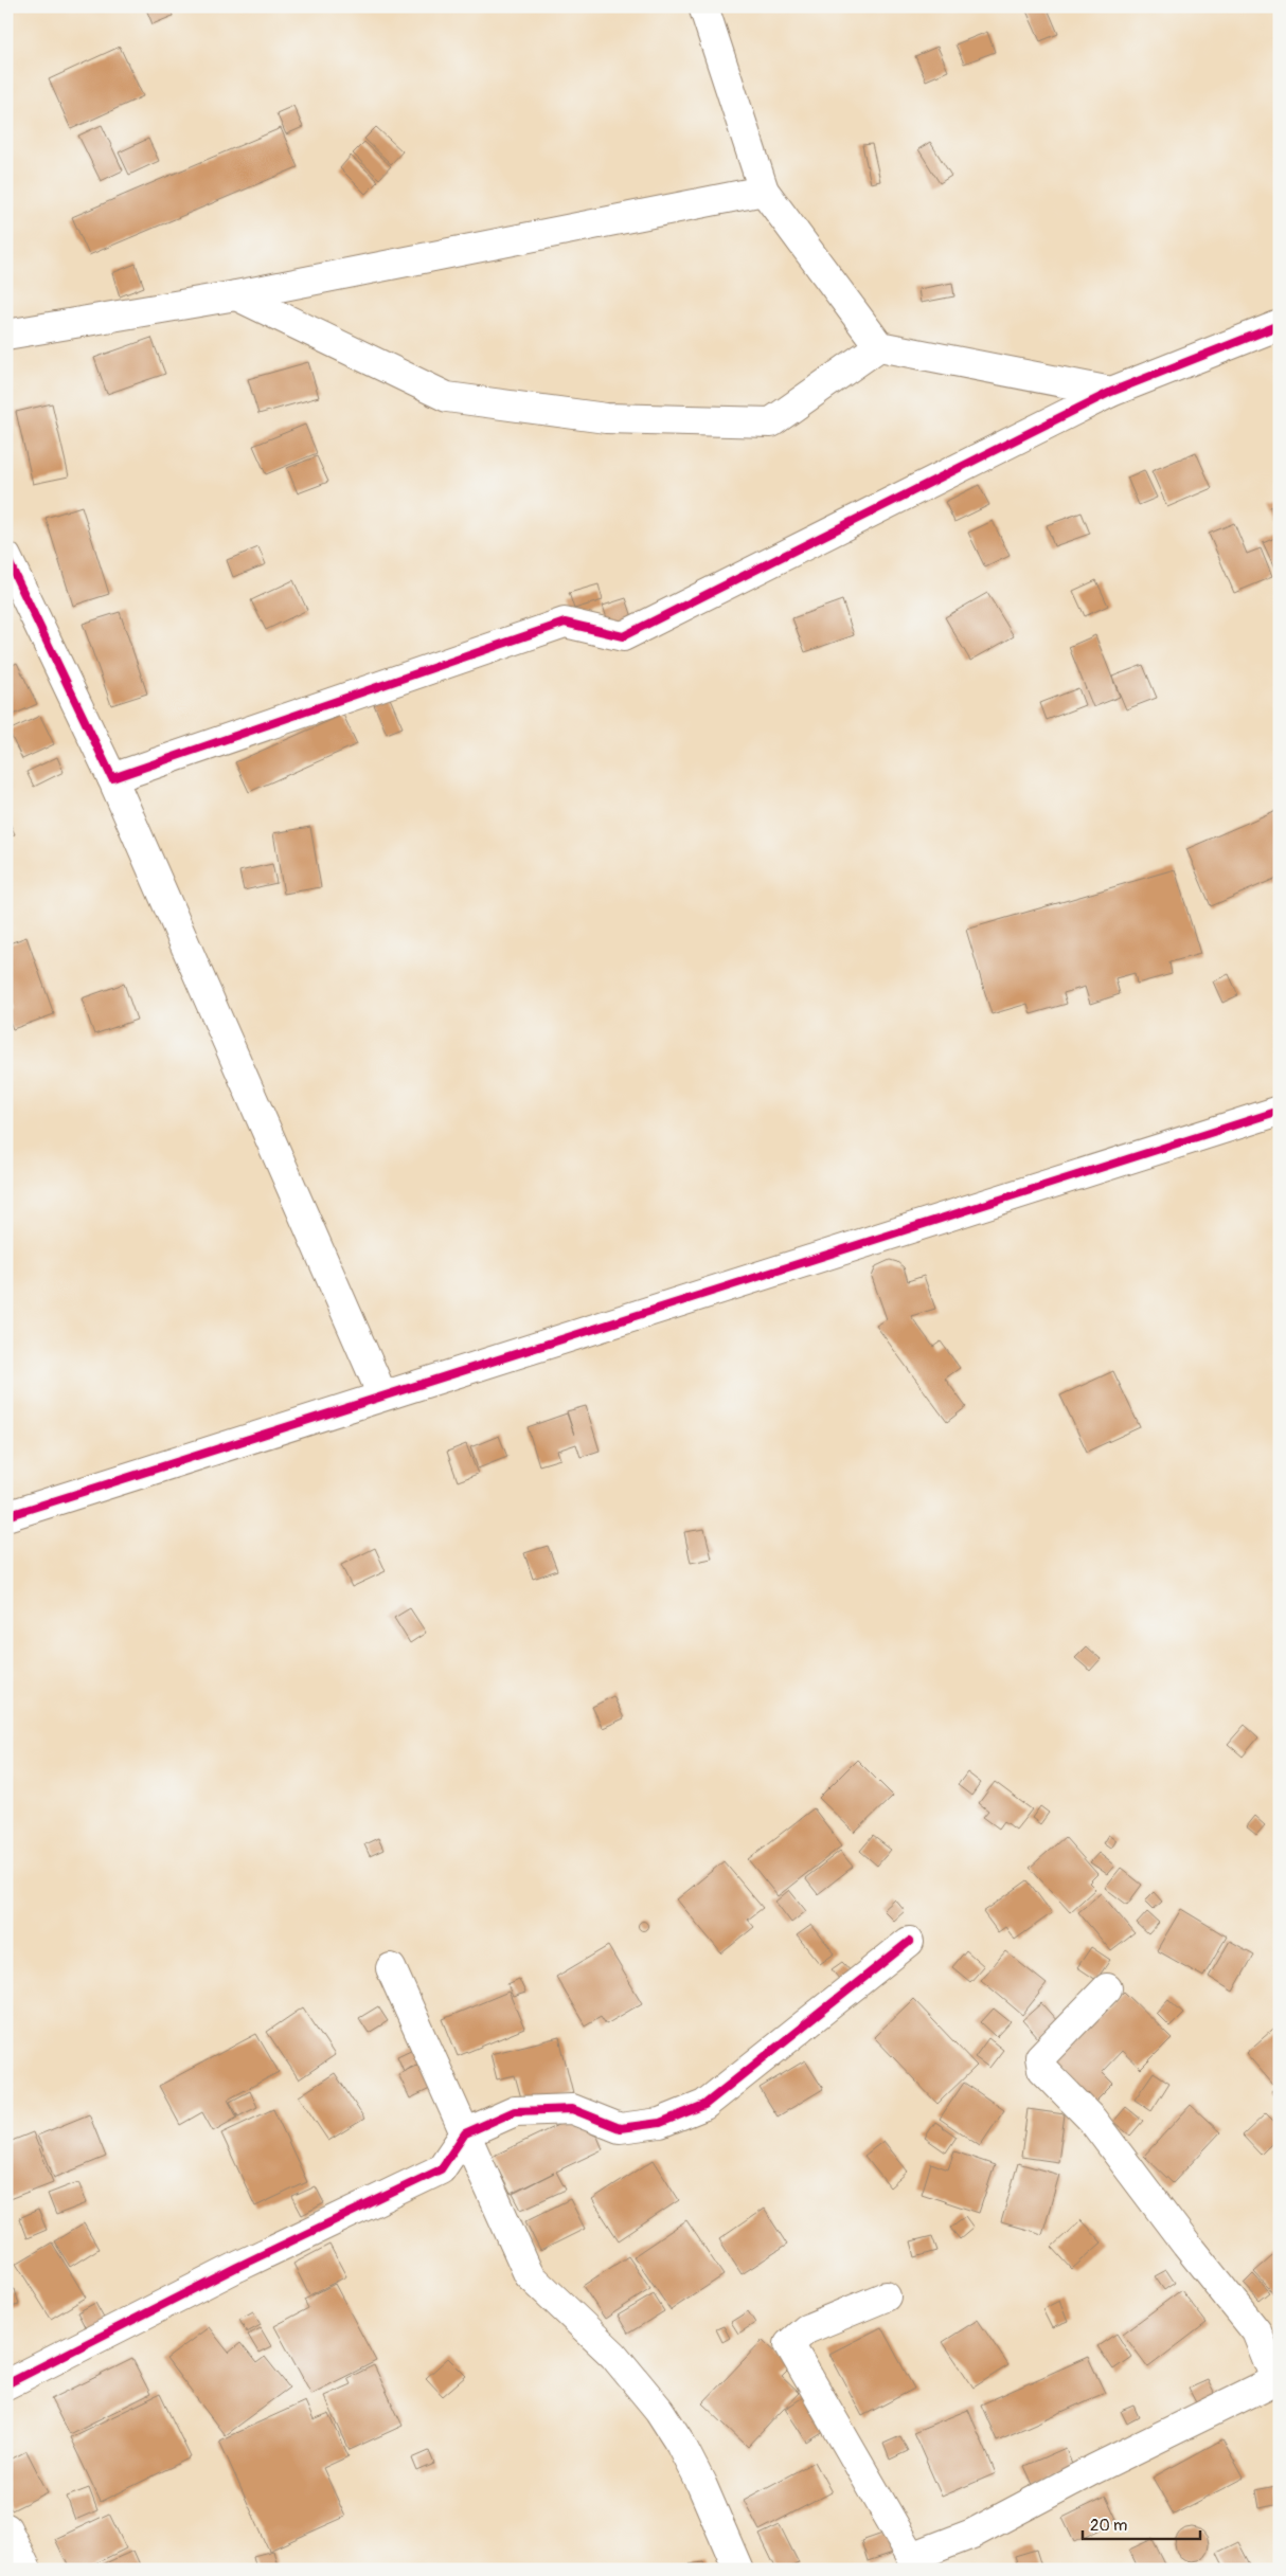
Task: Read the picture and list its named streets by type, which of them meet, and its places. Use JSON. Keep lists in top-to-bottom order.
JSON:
{
  "scale_bar": "20 m"
}
